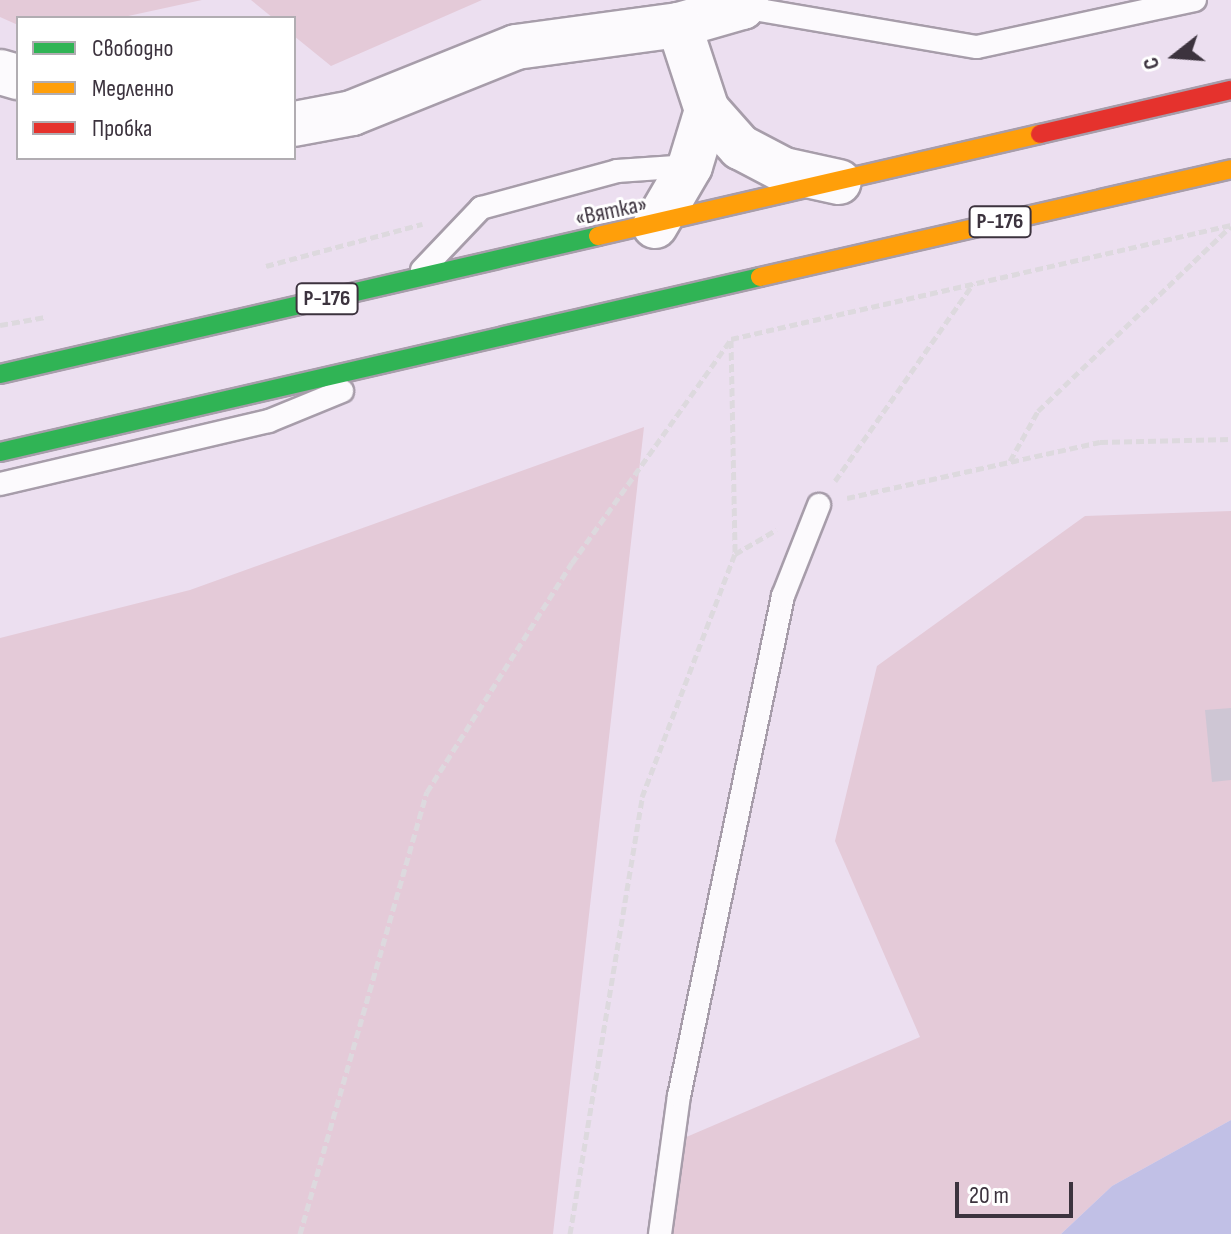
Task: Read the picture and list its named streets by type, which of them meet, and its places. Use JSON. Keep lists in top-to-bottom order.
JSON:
{
  "streets": {
    "highway": ["«Вятка»", "Р-176"]
  },
  "legend": ["Свободно", "Медленно", "Пробка"],
  "scale_bar": "20 m",
  "north": "left"
}
